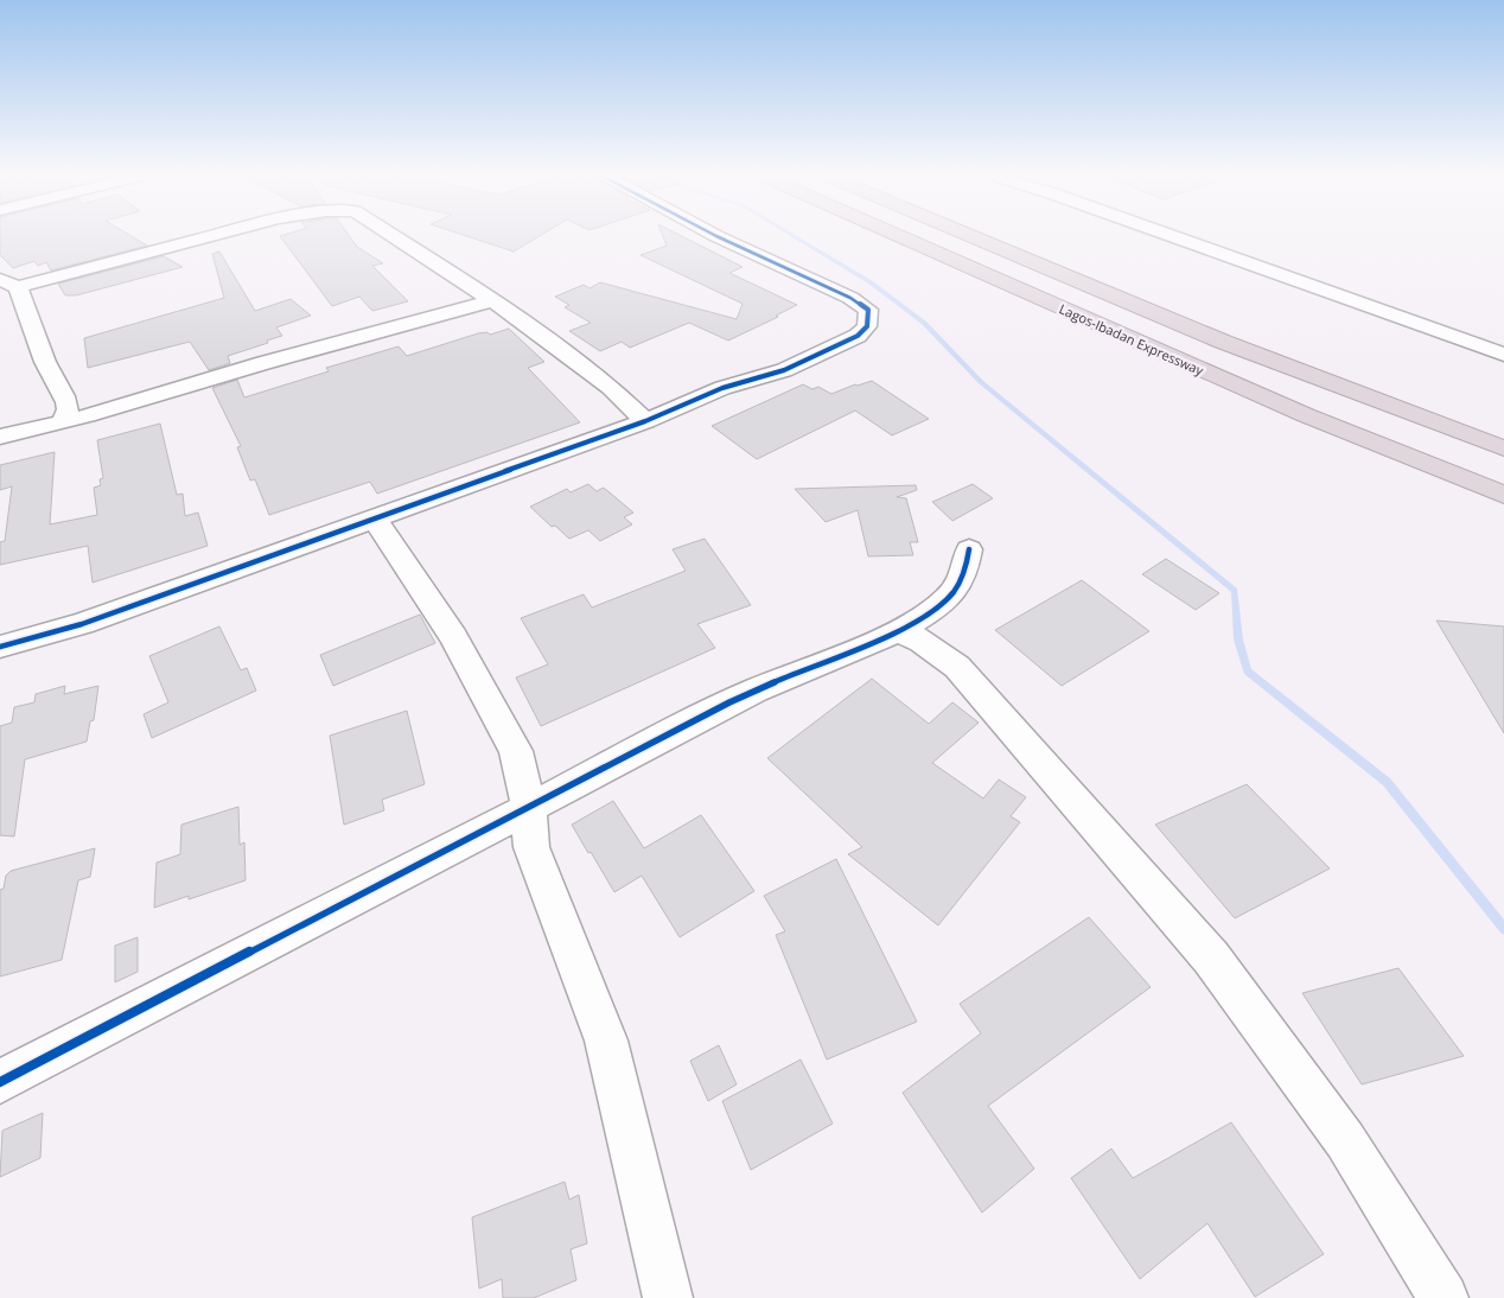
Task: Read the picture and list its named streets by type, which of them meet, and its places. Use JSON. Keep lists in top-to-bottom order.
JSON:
{
  "streets": {
    "highway": ["Lagos-Ibadan Expressway"]
  }
}
